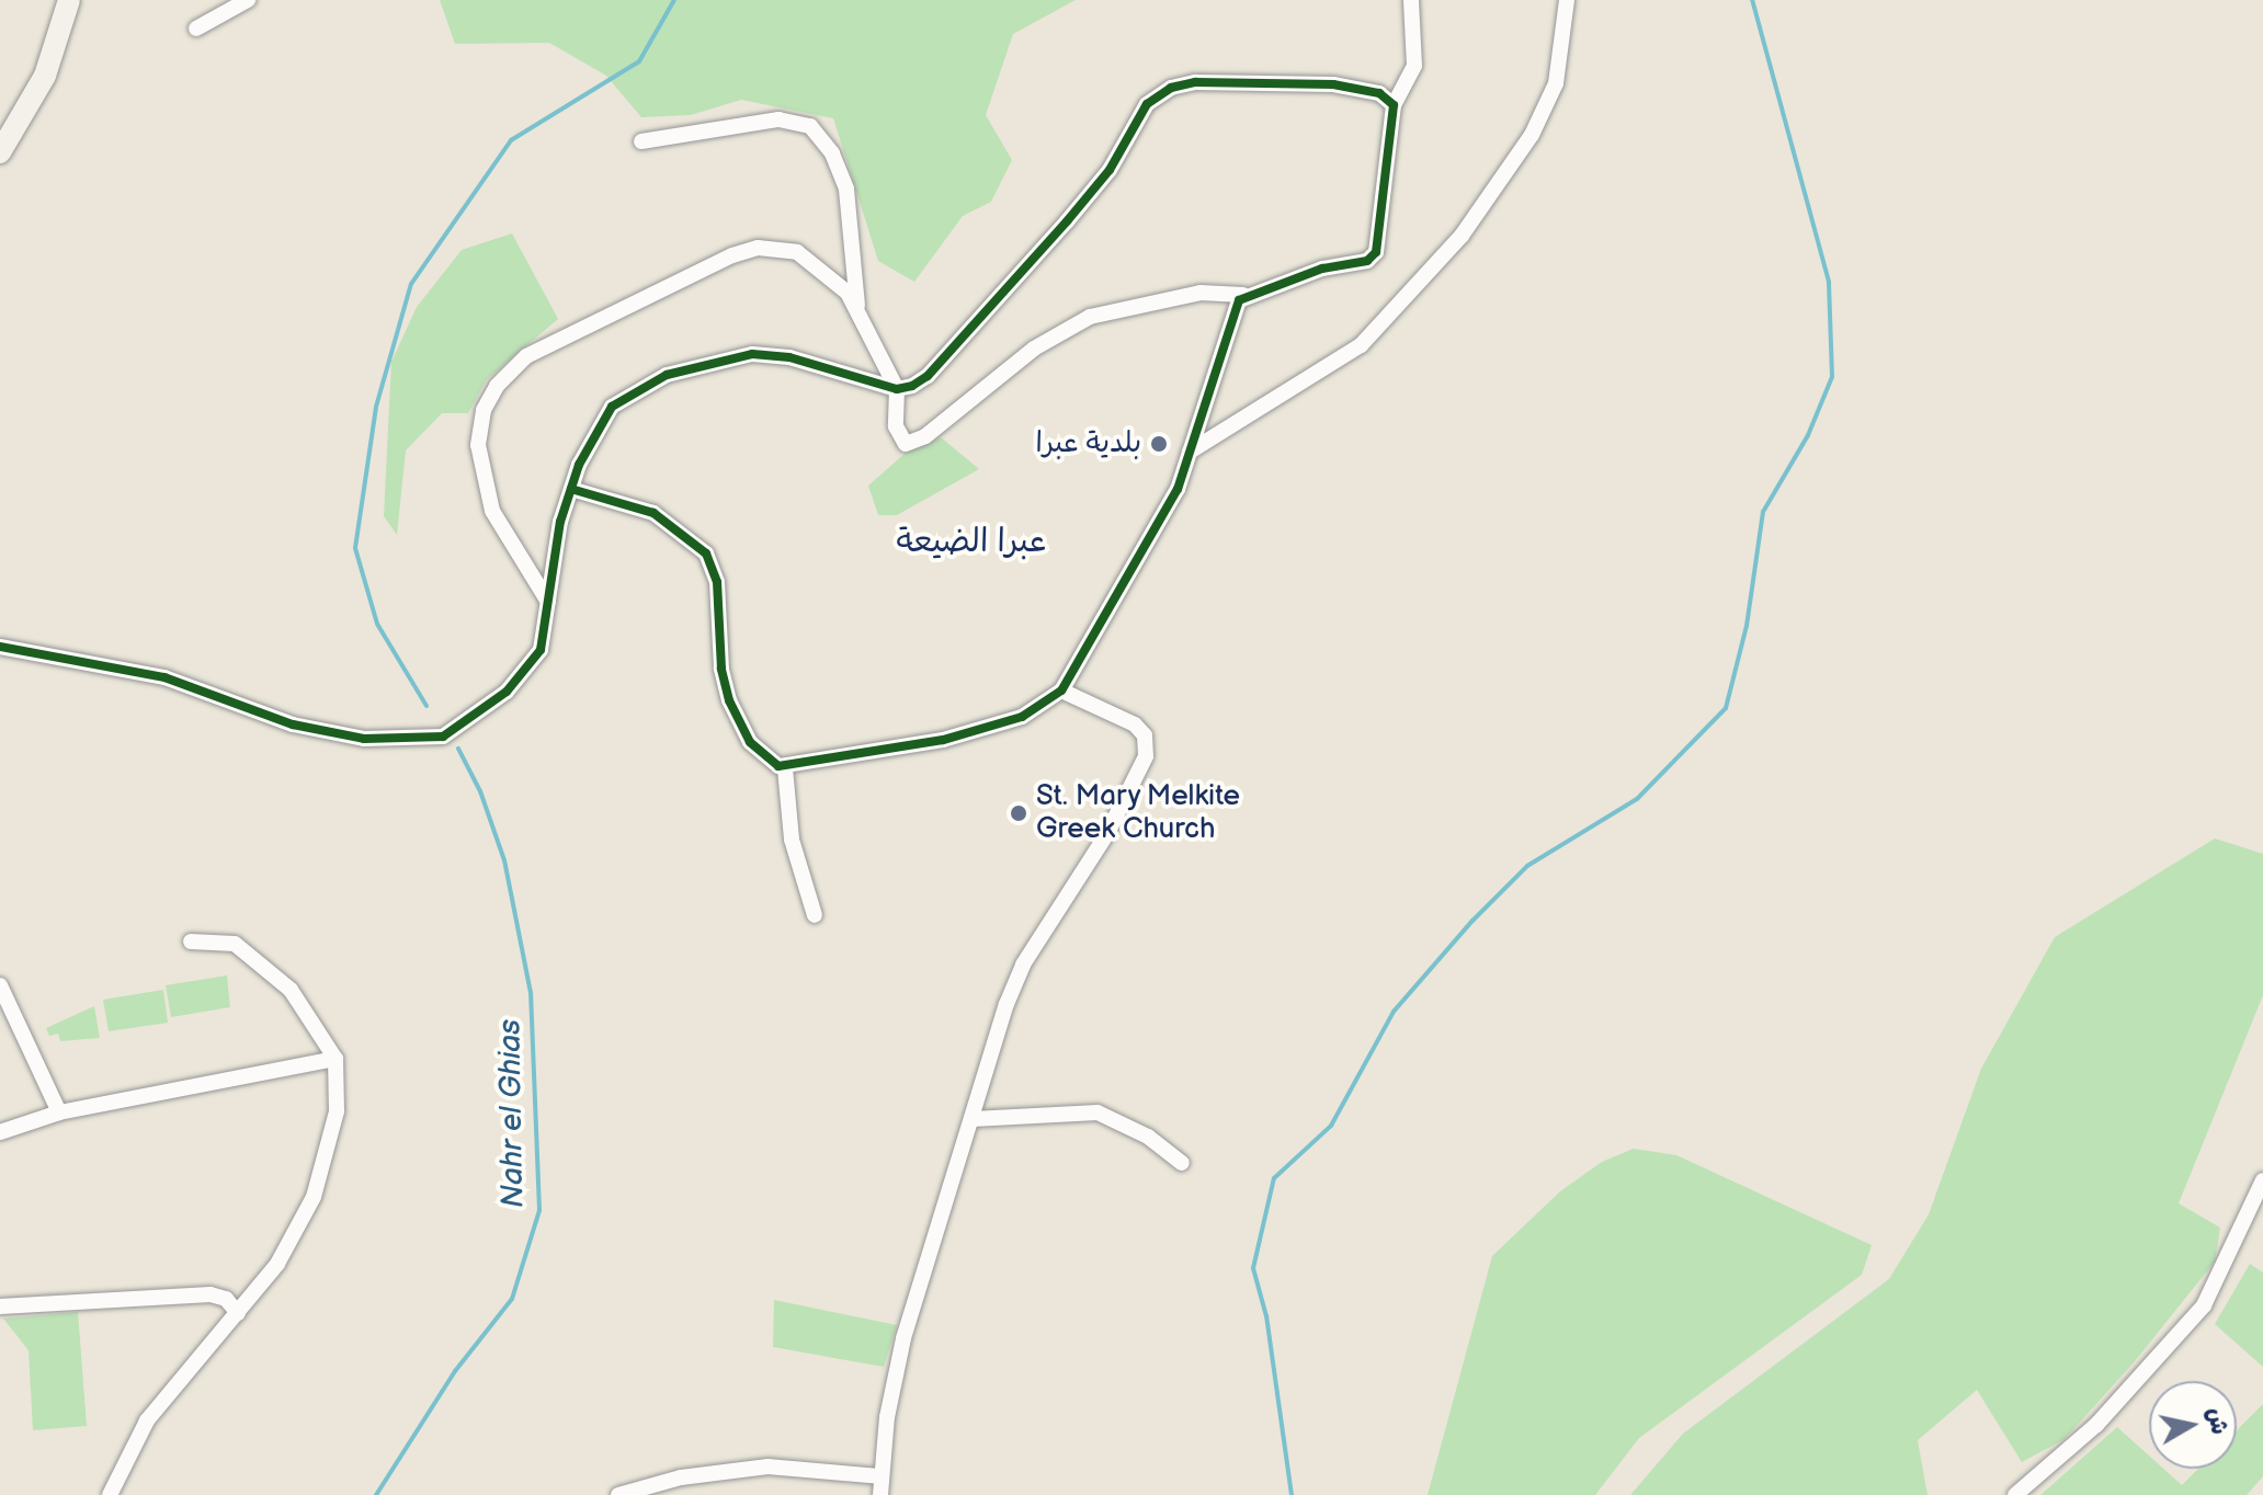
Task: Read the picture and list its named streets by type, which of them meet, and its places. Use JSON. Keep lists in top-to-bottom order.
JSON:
{
  "districts": ["عبرا الضيعة"],
  "water": ["Nahr el Ghias"],
  "places": ["بلدية عبرا", "St. Mary Melkite Greek Church"],
  "north": "right"
}
